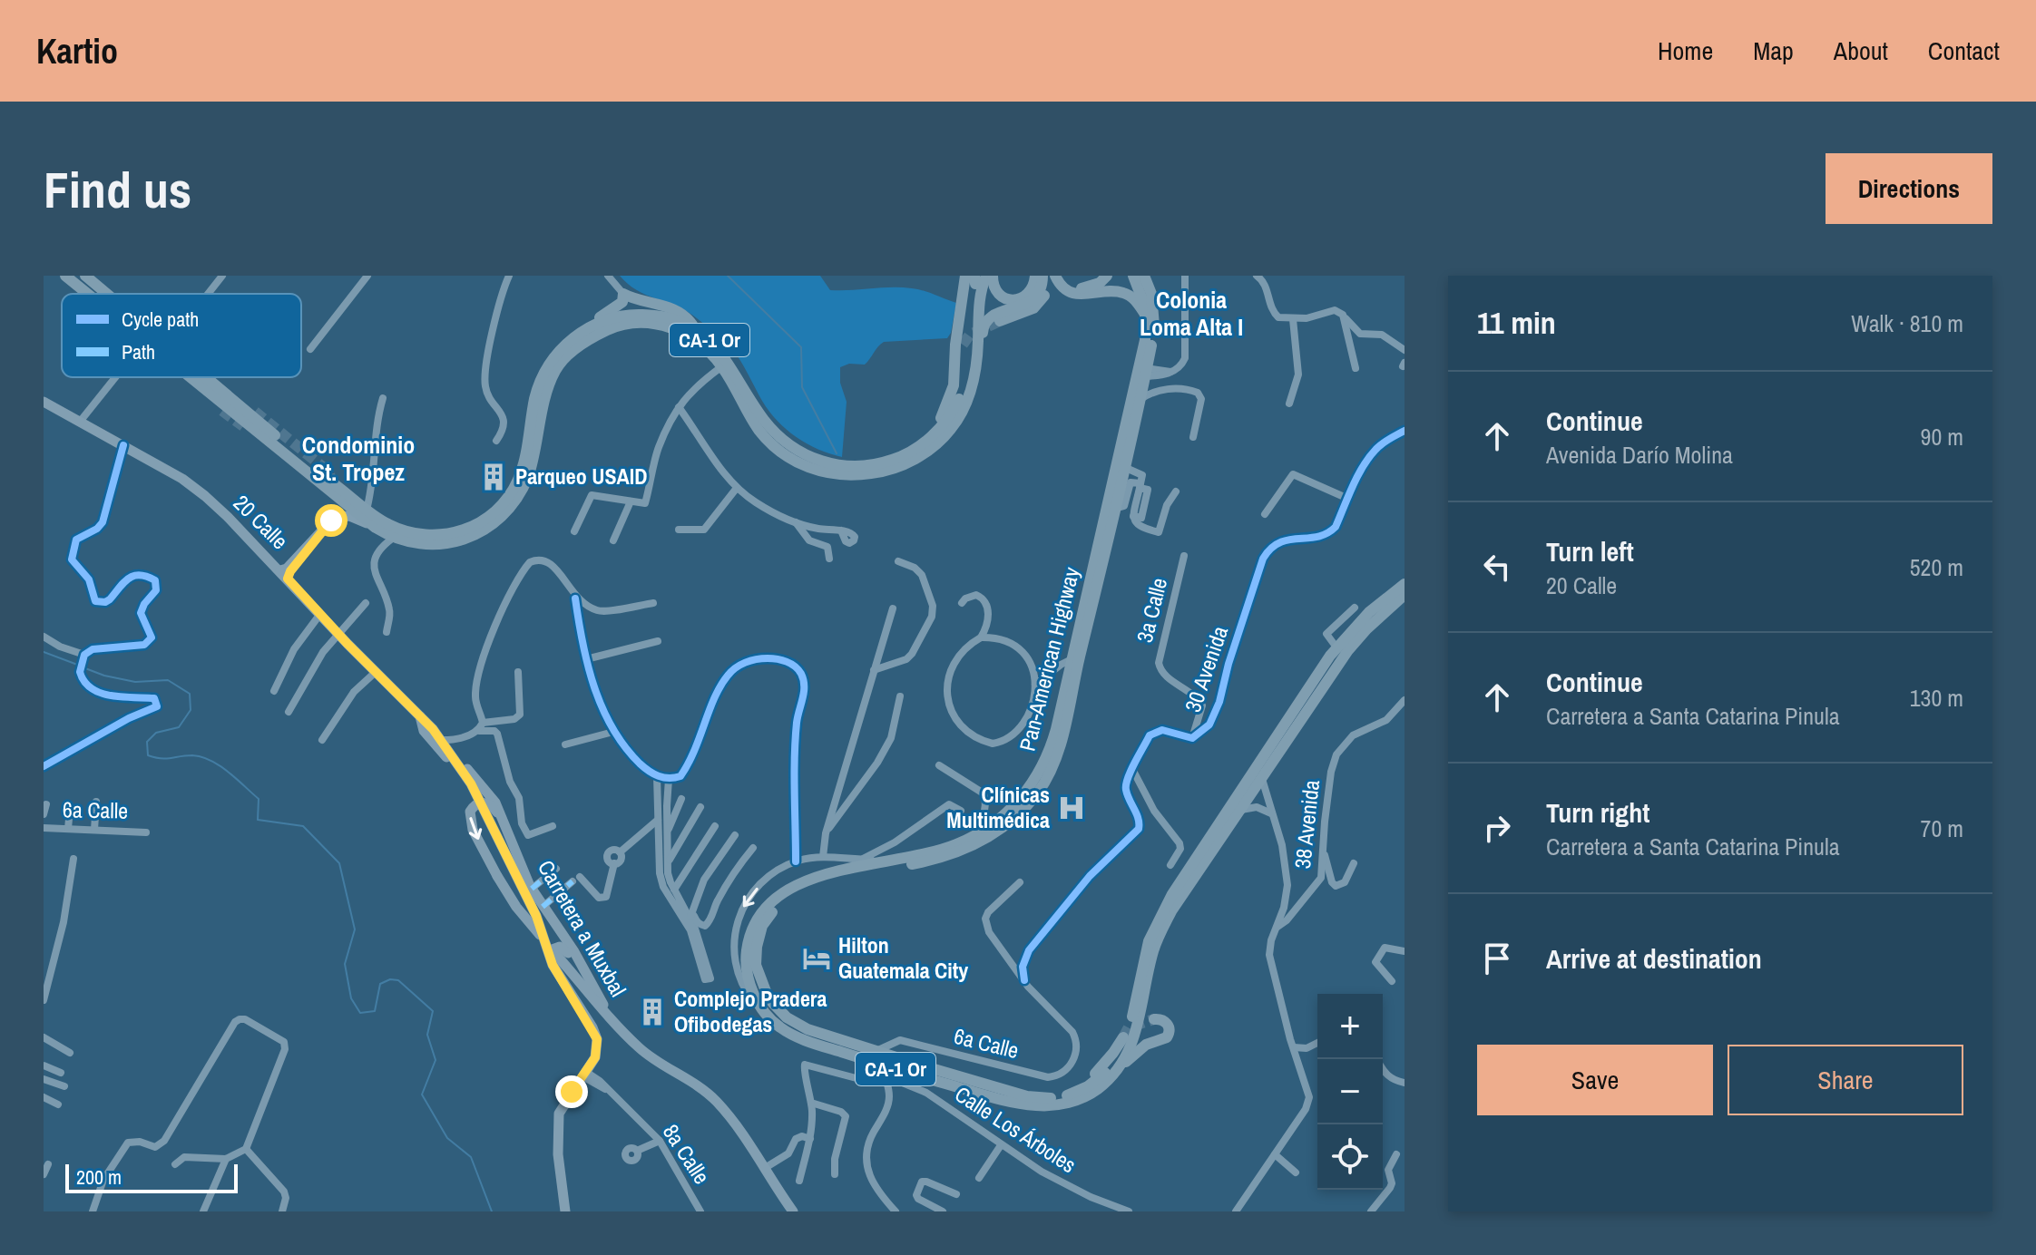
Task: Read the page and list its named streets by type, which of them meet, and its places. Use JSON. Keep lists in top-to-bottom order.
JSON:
{
  "streets": {
    "highway": ["CA-1 Or", "Pan-American Highway"],
    "main road": ["20 Calle", "Carretera a Muxbal"],
    "street": [
      "3a Calle",
      "30 Avenida",
      "6a Calle",
      "38 Avenida",
      "Calle Los Árboles",
      "8a Calle"
    ]
  },
  "crossings": [
    ["20 Calle", "Carretera a Muxbal"],
    ["3a Calle", "30 Avenida"],
    ["Pan-American Highway", "6a Calle"],
    ["Pan-American Highway", "Calle Los Árboles"]
  ],
  "districts": ["Colonia Loma Alta I", "Condominio St. Tropez"],
  "places": {
    "building": ["Parqueo USAID", "Complejo Pradera Ofibodegas"],
    "hospital": ["Clínicas Multimédica"],
    "hotel": ["Hilton Guatemala City"]
  },
  "legend": ["Cycle path", "Path"],
  "scale_bar": "200 m",
  "page": {
    "header": "Kartio",
    "nav": [
      "Home",
      "Map",
      "About",
      "Contact"
    ],
    "buttons": [
      "Directions",
      ["Save", "Share"]
    ],
    "title": "Find us",
    "heading": ["11 min", "Walk · 810 m"],
    "list": [
      ["Continue", "Avenida Darío Molina", "90 m"],
      ["Turn left", "20 Calle", "520 m"],
      ["Continue", "Carretera a Santa Catarina Pinula", "130 m"],
      ["Turn right", "Carretera a Santa Catarina Pinula", "70 m"],
      "Arrive at destination"
    ],
    "map_buttons": ["+", "−"],
    "scale": "200 m"
  }
}
